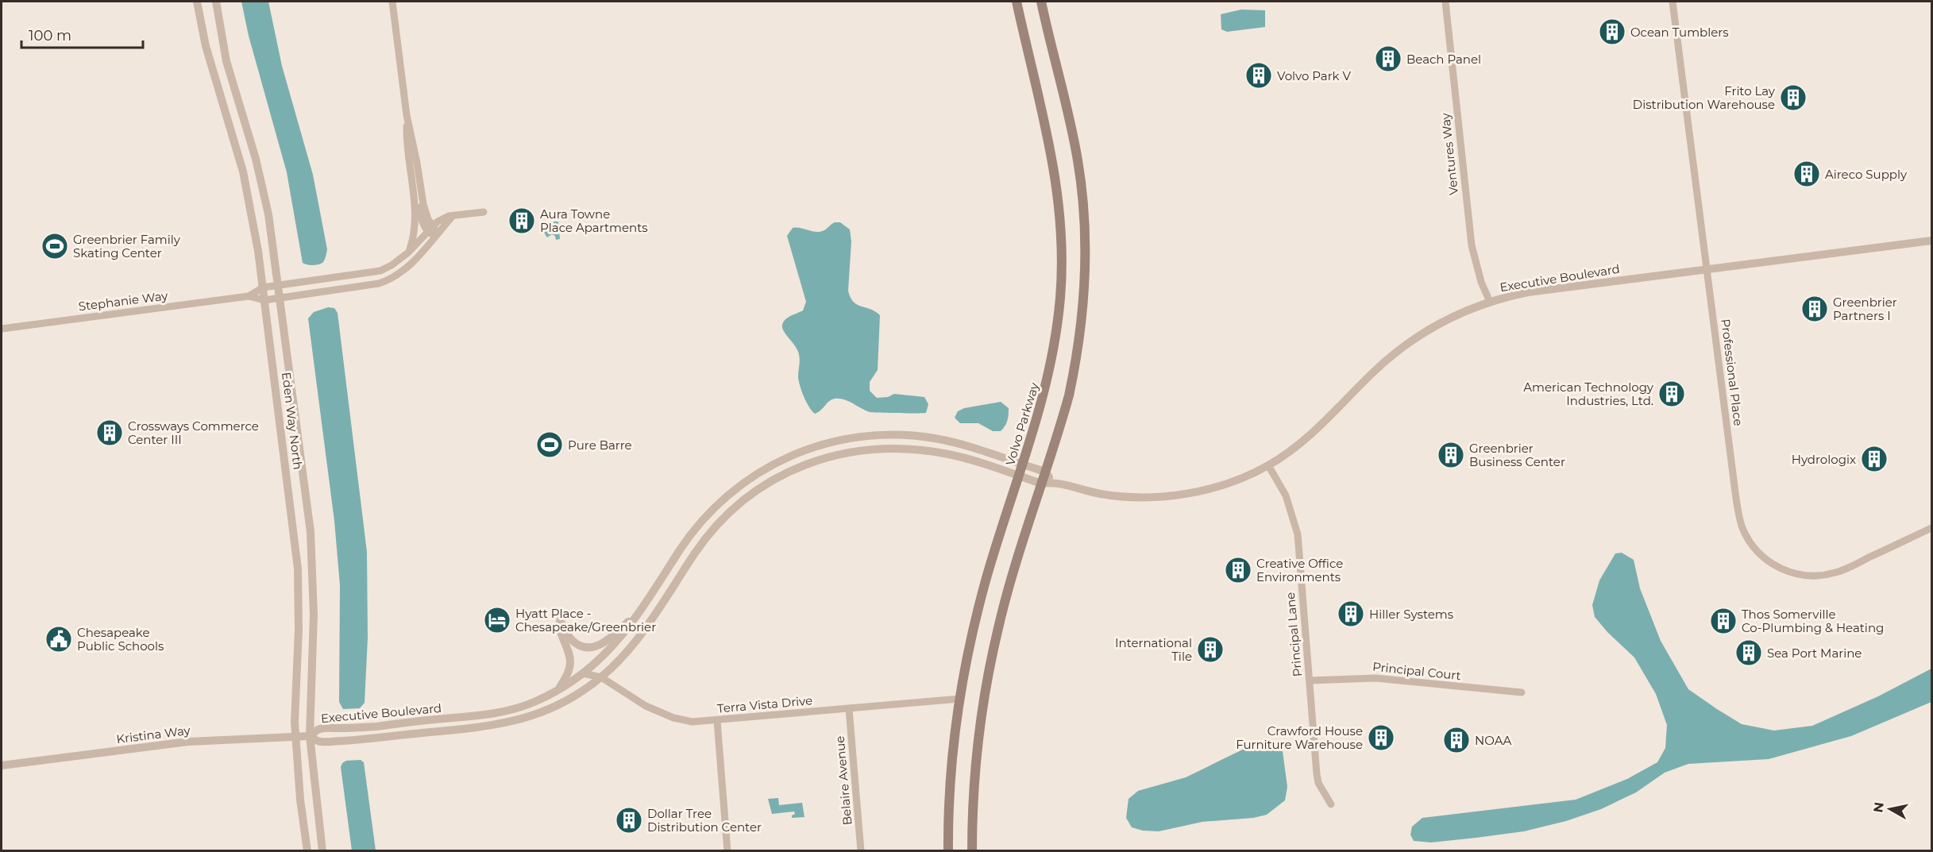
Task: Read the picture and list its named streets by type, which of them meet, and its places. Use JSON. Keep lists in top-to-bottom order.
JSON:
{
  "streets": {
    "main road": ["Volvo Parkway"],
    "street": [
      "Ventures Way",
      "Executive Boulevard",
      "Stephanie Way",
      "Professional Place",
      "Eden Way North",
      "Principal Lane",
      "Principal Court",
      "Terra Vista Drive",
      "Kristina Way",
      "Belaire Avenue"
    ]
  },
  "crossings": [
    ["Ventures Way", "Executive Boulevard"],
    ["Executive Boulevard", "Professional Place"],
    ["Executive Boulevard", "Eden Way North"],
    ["Executive Boulevard", "Volvo Parkway"],
    ["Executive Boulevard", "Principal Lane"],
    ["Executive Boulevard", "Terra Vista Drive"],
    ["Executive Boulevard", "Kristina Way"],
    ["Stephanie Way", "Eden Way North"],
    ["Eden Way North", "Kristina Way"],
    ["Volvo Parkway", "Terra Vista Drive"],
    ["Principal Lane", "Principal Court"],
    ["Terra Vista Drive", "Belaire Avenue"]
  ],
  "places": {
    "building": [
      "Ocean Tumblers",
      "Beach Panel",
      "Volvo Park V",
      "Frito Lay Distribution Warehouse",
      "Aireco Supply",
      "Aura Towne Place Apartments",
      "Greenbrier Partners I",
      "American Technology Industries, Ltd.",
      "Crossways Commerce Center III",
      "Greenbrier Business Center",
      "Hydrologix",
      "Creative Office Environments",
      "Hiller Systems",
      "Thos Somerville Co-Plumbing & Heating",
      "International Tile",
      "Sea Port Marine",
      "Crawford House Furniture Warehouse",
      "NOAA",
      "Dollar Tree Distribution Center"
    ],
    "sports": ["Greenbrier Family Skating Center", "Pure Barre"],
    "hotel": ["Hyatt Place - Chesapeake/Greenbrier"],
    "public building": ["Chesapeake Public Schools"]
  },
  "scale_bar": "100 m",
  "north": "left"
}
